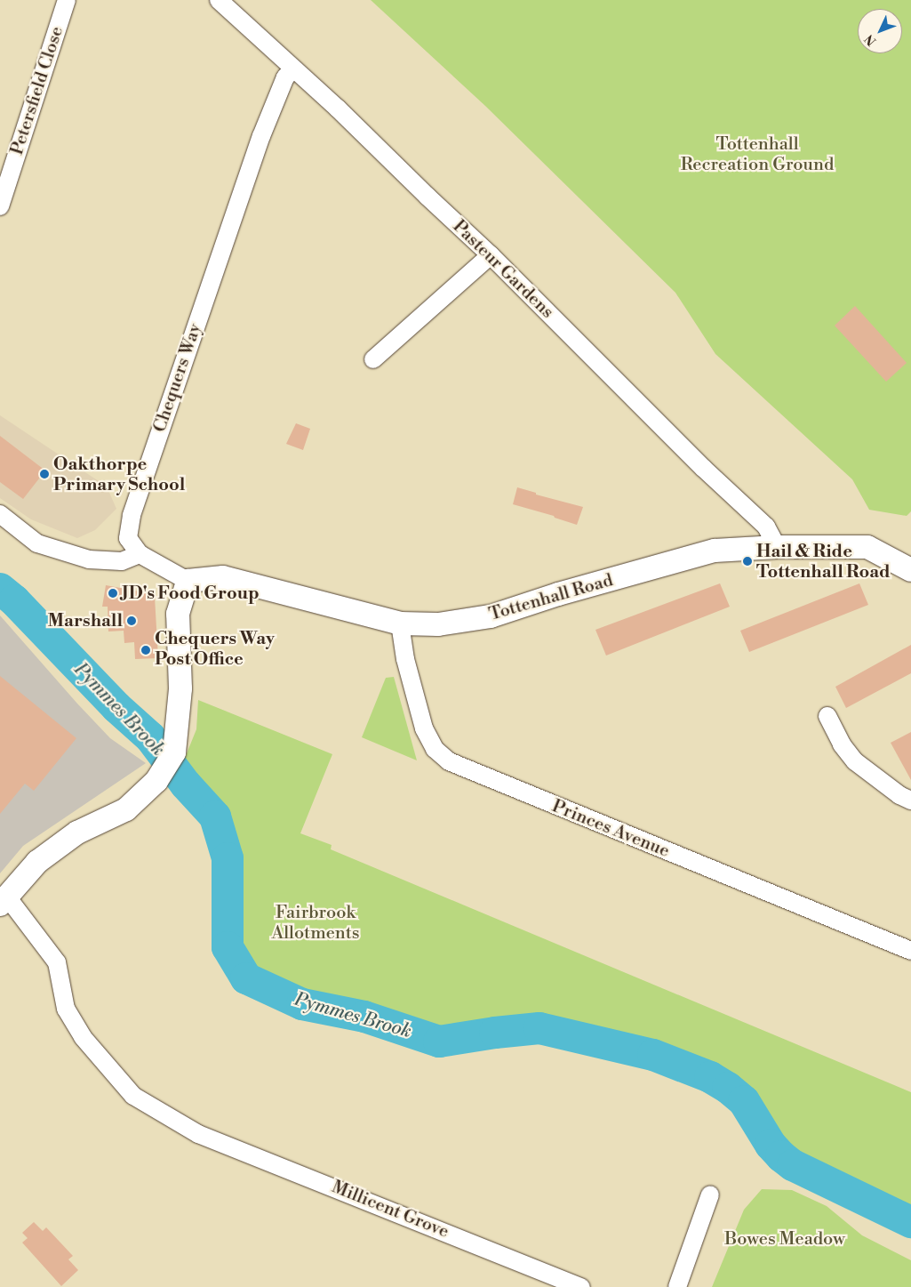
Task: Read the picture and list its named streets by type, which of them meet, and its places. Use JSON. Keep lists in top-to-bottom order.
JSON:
{
  "streets": {
    "street": [
      "Petersfield Close",
      "Pasteur Gardens",
      "Chequers Way",
      "Tottenhall Road",
      "Princes Avenue",
      "Millicent Grove"
    ]
  },
  "crossings": [
    ["Pasteur Gardens", "Chequers Way"],
    ["Pasteur Gardens", "Tottenhall Road"],
    ["Chequers Way", "Tottenhall Road"],
    ["Tottenhall Road", "Princes Avenue"]
  ],
  "water": ["Pymmes Brook"],
  "parks": ["Tottenhall Recreation Ground", "Fairbrook Allotments", "Bowes Meadow"],
  "places": [
    "Oakthorpe Primary School",
    "Hail & Ride Tottenhall Road",
    "JD's Food Group",
    "Marshall",
    "Chequers Way Post Office"
  ],
  "north": "bottom left"
}
